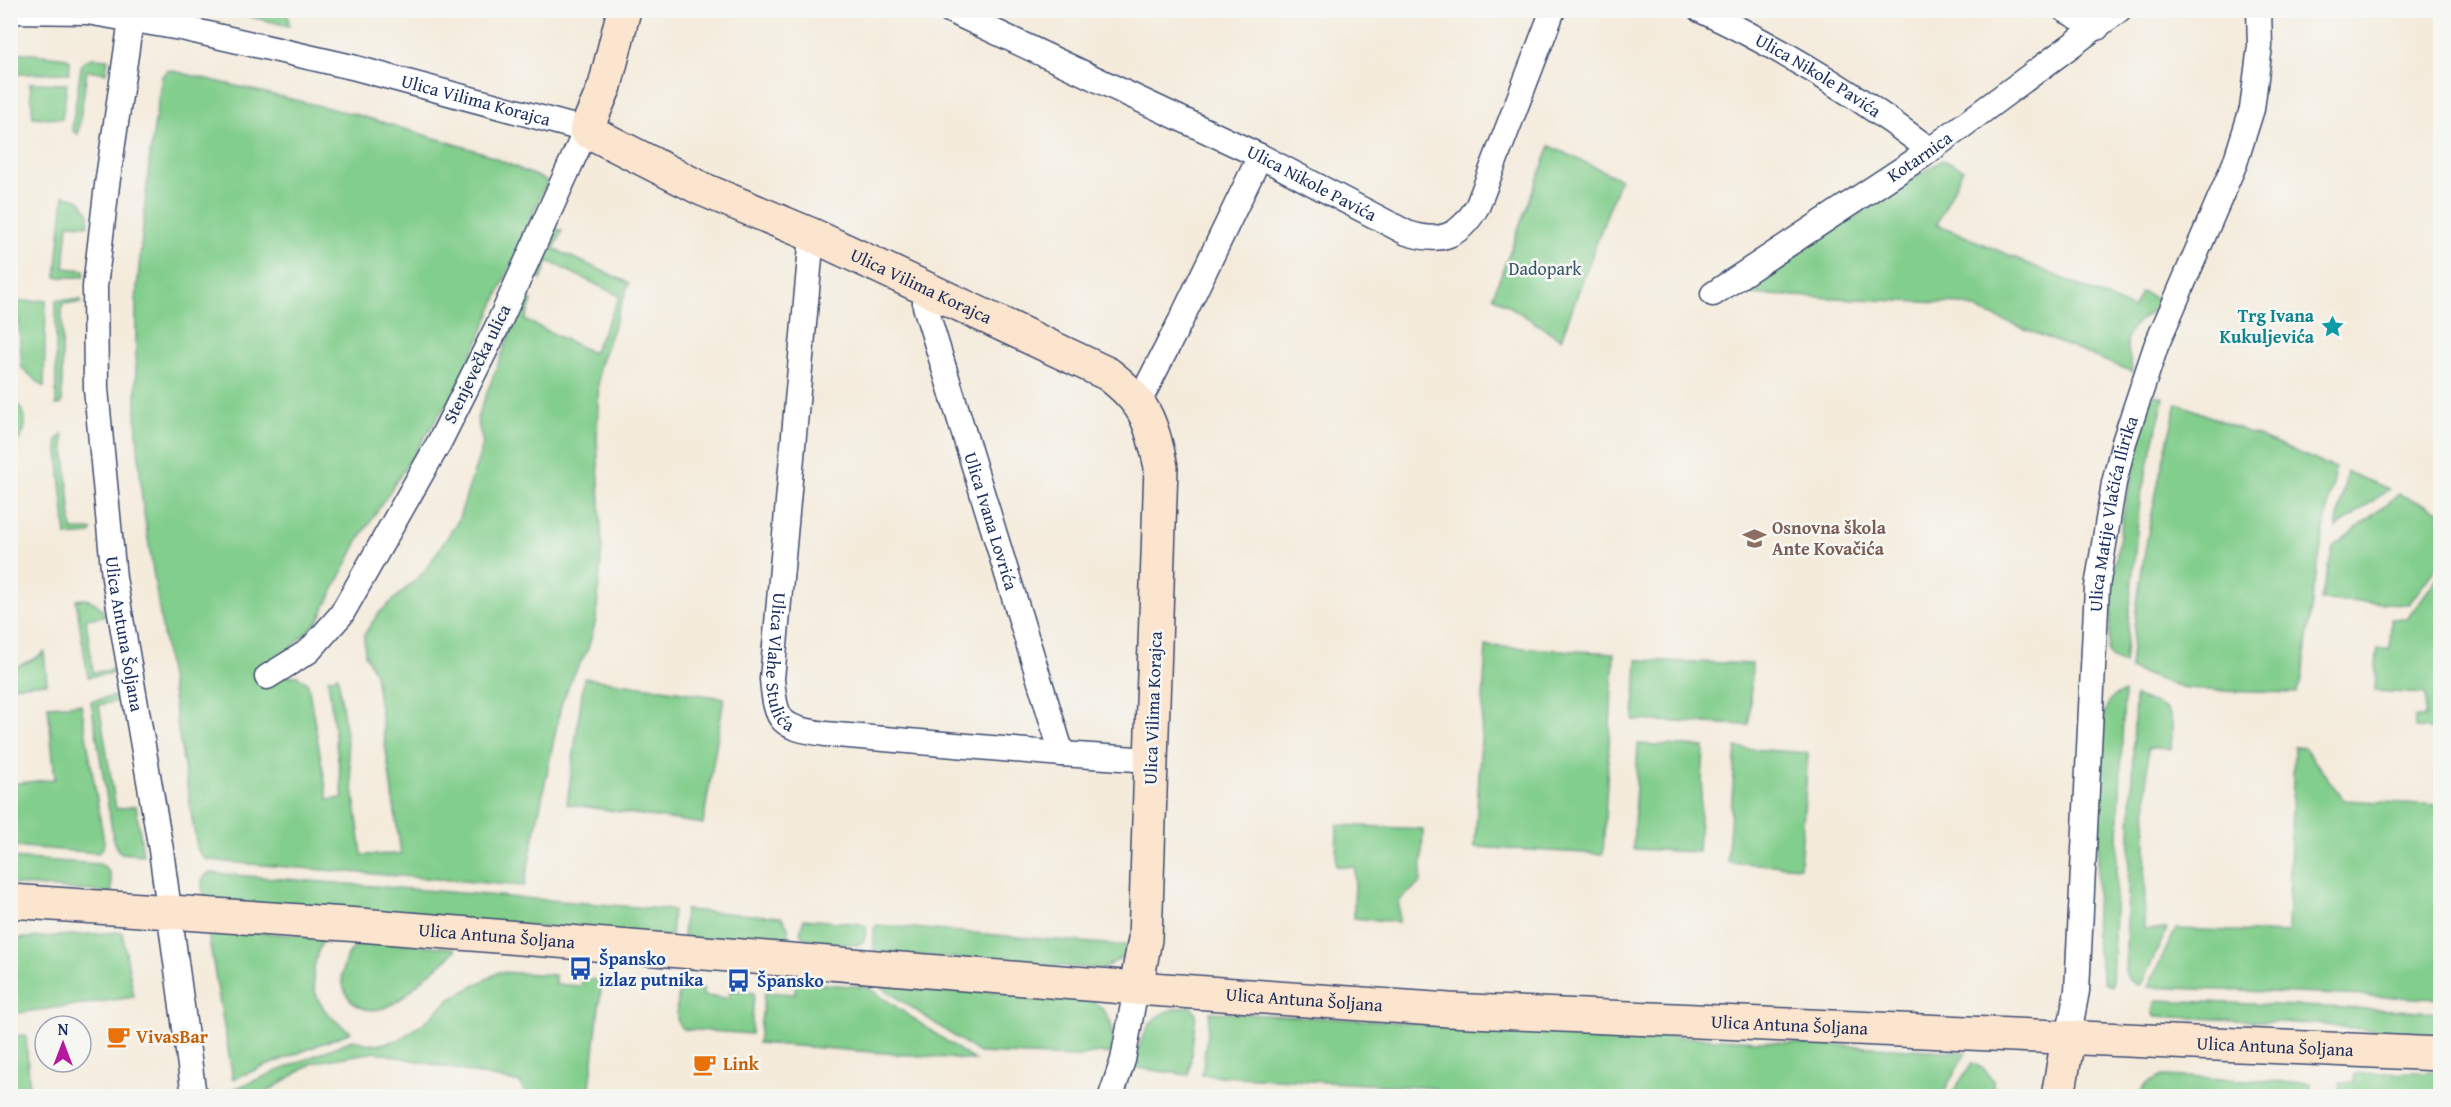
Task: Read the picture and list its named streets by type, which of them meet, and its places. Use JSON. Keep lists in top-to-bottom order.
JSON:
{
  "streets": {
    "street": [
      "Ulica Nikole Pavića",
      "Ulica Vilima Korajca",
      "Kotarnica",
      "Stenjevečka ulica",
      "Ulica Matije Vlačića Ilirika",
      "Ulica Ivana Lovrića",
      "Ulica Antuna Šoljana",
      "Ulica Vlahe Stulića"
    ]
  },
  "crossings": [
    ["Ulica Nikole Pavića", "Kotarnica"],
    ["Ulica Vilima Korajca", "Stenjevečka ulica"],
    ["Ulica Vilima Korajca", "Ulica Ivana Lovrića"],
    ["Ulica Vilima Korajca", "Ulica Antuna Šoljana"],
    ["Ulica Vilima Korajca", "Ulica Vlahe Stulića"],
    ["Ulica Matije Vlačića Ilirika", "Ulica Antuna Šoljana"],
    ["Ulica Ivana Lovrića", "Ulica Vlahe Stulića"]
  ],
  "parks": ["Dadopark"],
  "places": {
    "place": ["Trg Ivana Kukuljevića"],
    "school or university": ["Osnovna škola Ante Kovačića"],
    "bus stop": ["Špansko izlaz putnika", "Špansko"],
    "cafe": ["VivasBar", "Link"]
  },
  "north": "top"
}
